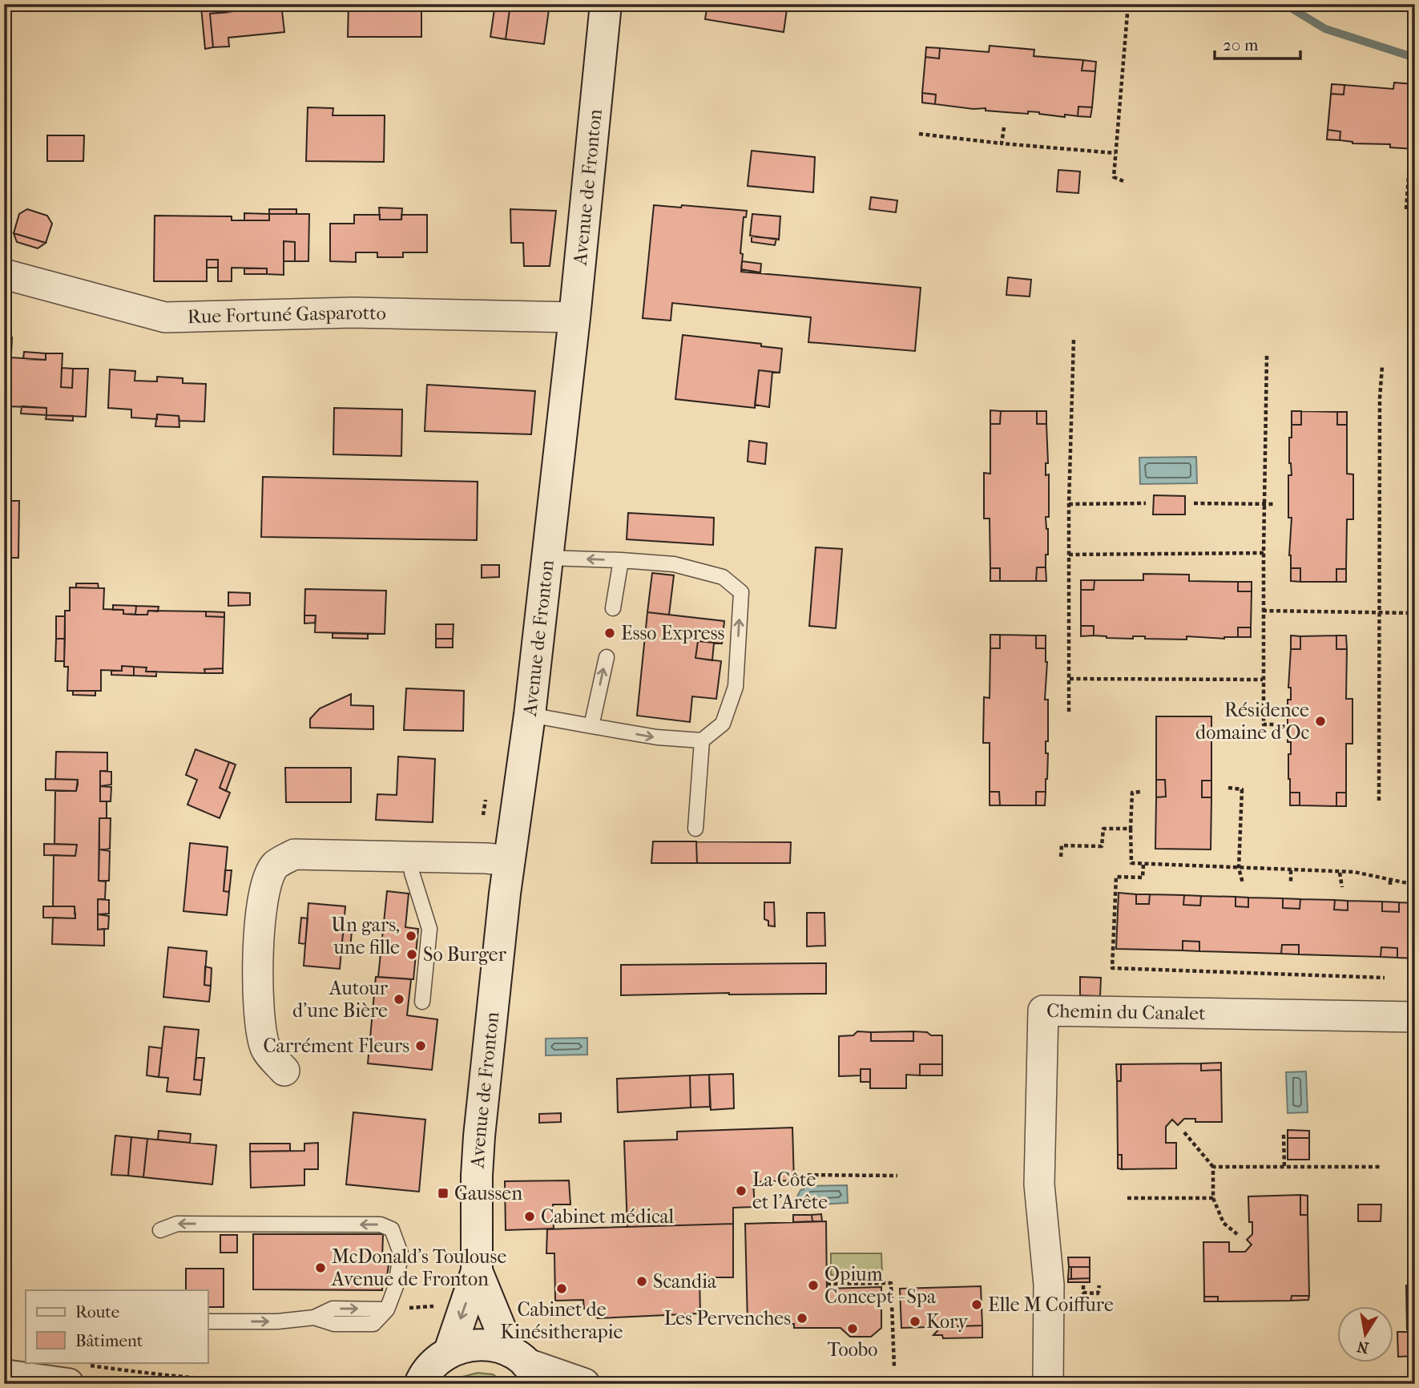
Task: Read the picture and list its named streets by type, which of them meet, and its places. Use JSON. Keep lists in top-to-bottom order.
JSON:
{
  "streets": {
    "main road": ["Avenue de Fronton"],
    "street": ["Rue Fortuné Gasparotto", "Chemin du Canalet"]
  },
  "crossings": [
    ["Avenue de Fronton", "Rue Fortuné Gasparotto"]
  ],
  "places": {
    "other": [
      "Esso Express",
      "Résidence domaine d'Oc",
      "Un gars, une fille",
      "So Burger",
      "Autour d'une Bière",
      "Carrément Fleurs",
      "La Côte et l'Arête",
      "Cabinet médical",
      "McDonald's Toulouse Avenue de Fronton",
      "Scandia",
      "Opium Concept - Spa",
      "Cabinet de Kinésitherapie",
      "Elle M Coiffure",
      "Les Pervenches",
      "Kory",
      "Toobo"
    ],
    "transit": ["Gaussen"]
  },
  "legend": ["Route", "Bâtiment"],
  "scale_bar": "20 m",
  "north": "bottom"
}
